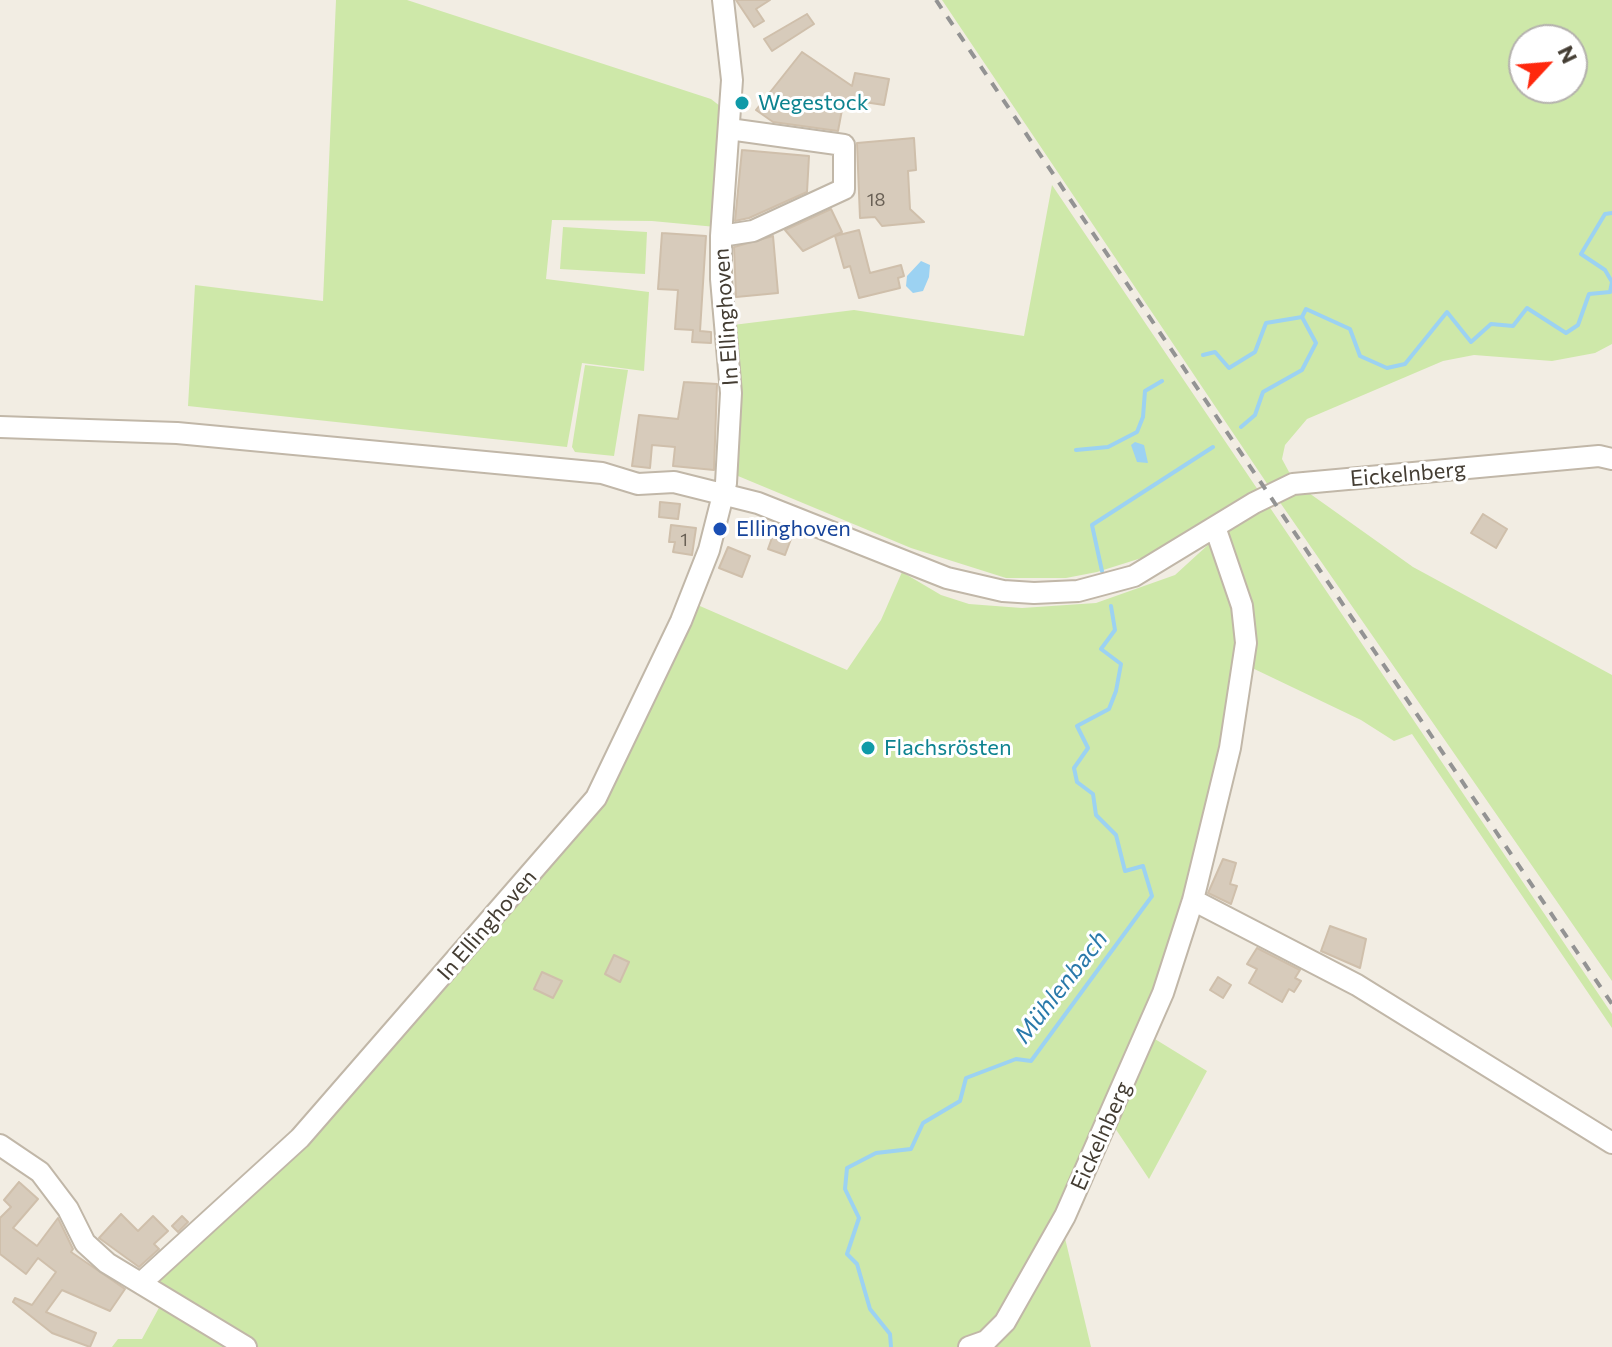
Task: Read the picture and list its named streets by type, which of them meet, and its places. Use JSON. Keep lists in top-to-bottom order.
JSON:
{
  "streets": {
    "street": ["In Ellinghoven", "Eickelnberg"]
  },
  "crossings": [
    ["In Ellinghoven", "Eickelnberg"]
  ],
  "water": ["Mühlenbach"],
  "places": ["Wegestock", "Ellinghoven", "Flachsrösten"],
  "house_numbers": ["18", "1"],
  "north": "top right"
}
